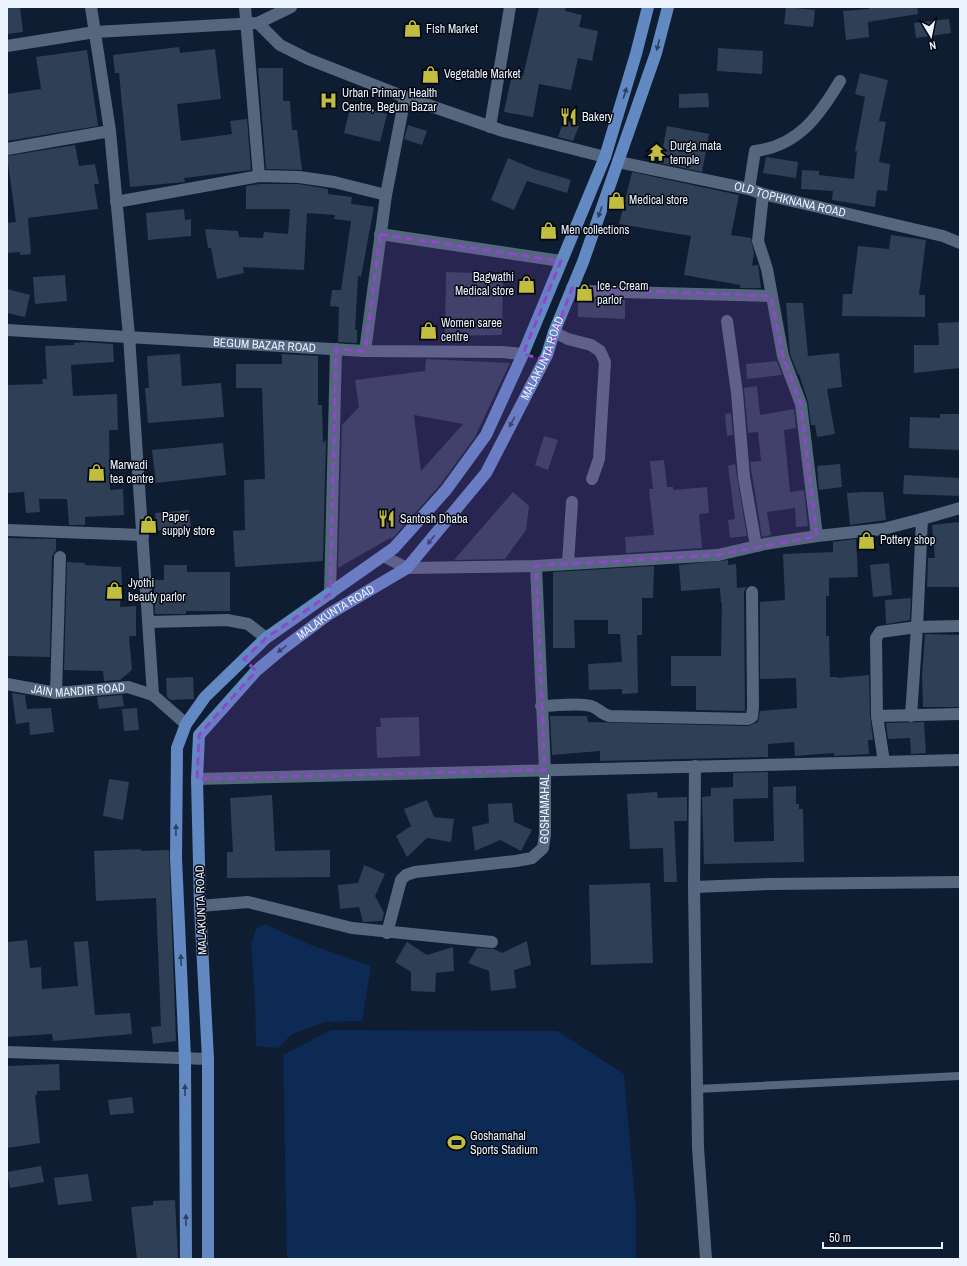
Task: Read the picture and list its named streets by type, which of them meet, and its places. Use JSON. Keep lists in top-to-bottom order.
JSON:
{
  "streets": {
    "main road": ["MALAKUNTA ROAD"],
    "street": [
      "OLD TOPHKNANA ROAD",
      "BEGUM BAZAR ROAD",
      "JAIN MANDIR ROAD",
      "GOSHAMAHAL"
    ]
  },
  "crossings": [
    ["OLD TOPHKNANA ROAD", "MALAKUNTA ROAD"]
  ],
  "places": {
    "shop": [
      "Fish Market",
      "Vegetable Market",
      "Medical store",
      "Men collections",
      "Bagwathi Medical store",
      "Ice - Cream parlor",
      "Women saree centre",
      "Marwadi tea centre",
      "Paper supply store",
      "Pottery shop",
      "Jyothi beauty parlor"
    ],
    "hospital": ["Urban Primary Health Centre, Begum Bazar"],
    "restaurant": ["Bakery", "Santosh Dhaba"],
    "temple": ["Durga mata temple"],
    "sports": ["Goshamahal Sports Stadium"]
  },
  "scale_bar": "50 m",
  "north": "bottom"
}
